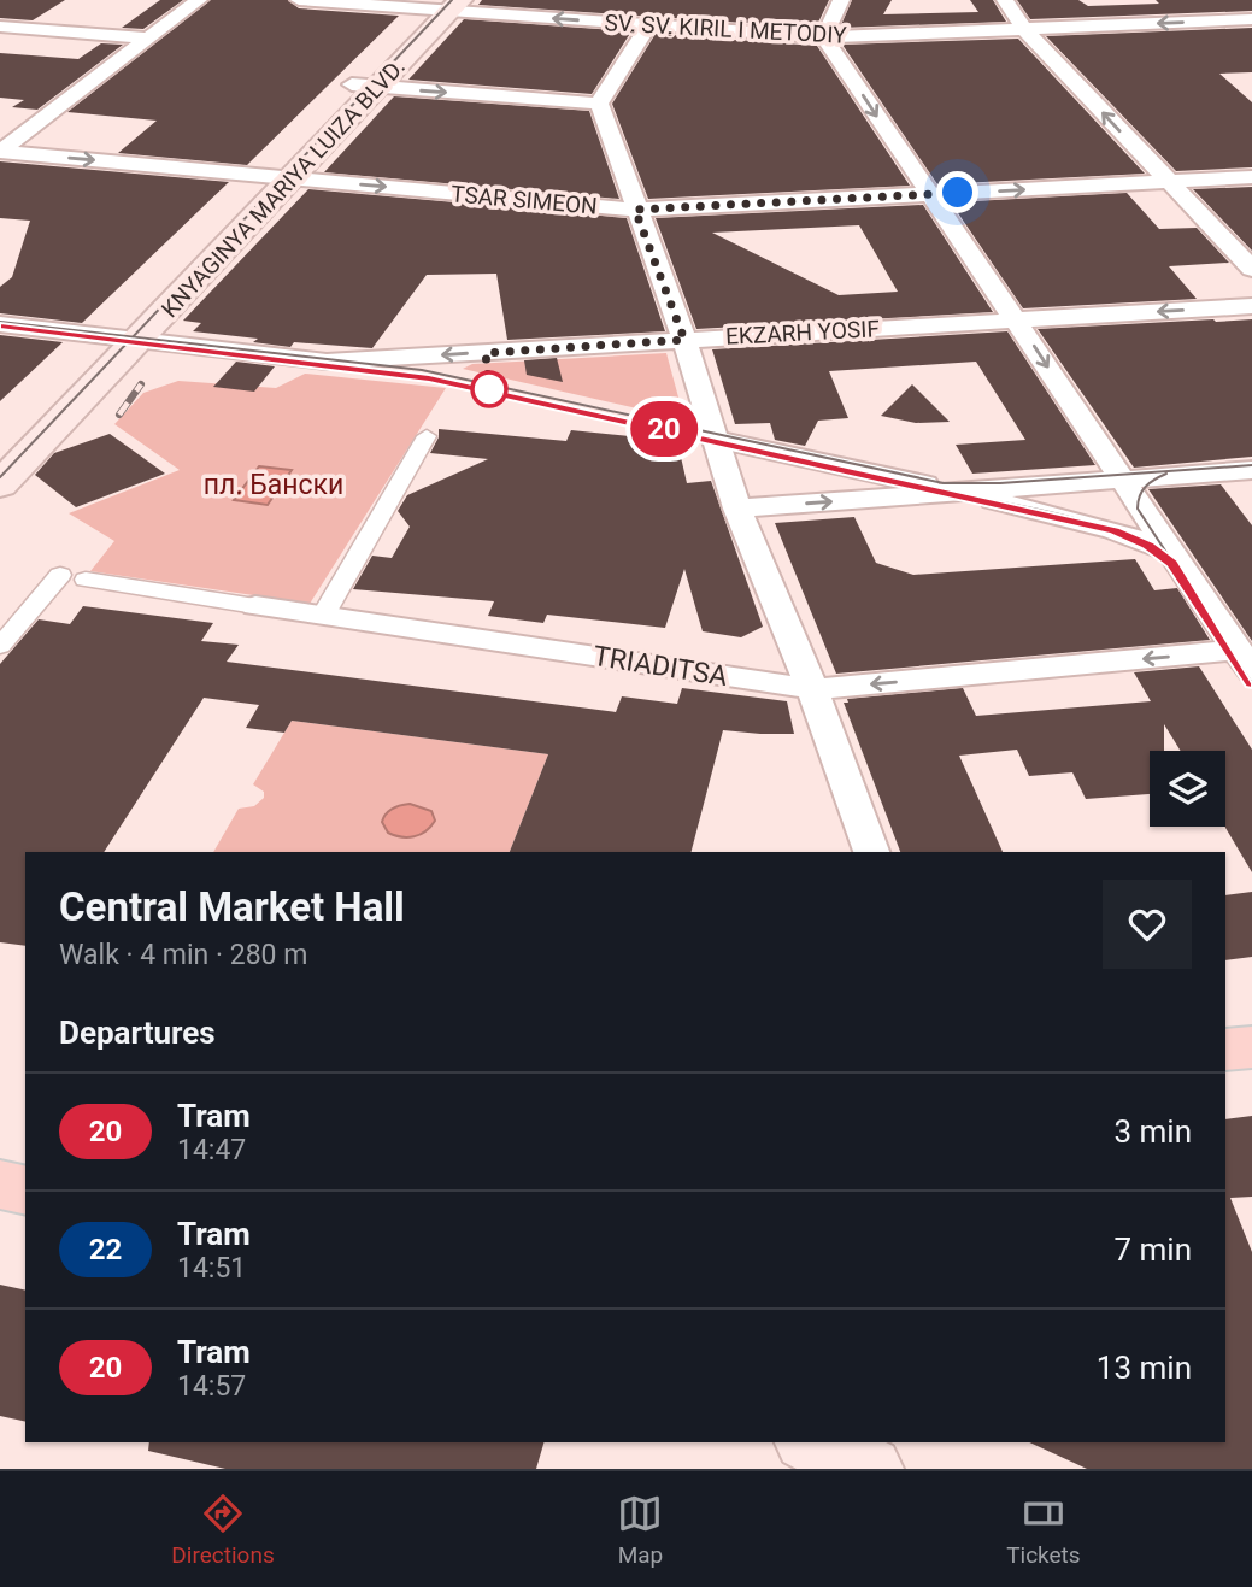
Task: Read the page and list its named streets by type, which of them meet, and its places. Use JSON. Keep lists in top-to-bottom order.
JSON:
{
  "streets": {
    "main road": ["KNYAGINYA MARIYA LUIZA BLVD."],
    "street": [
      "SV. SV. KIRIL I METODIY",
      "TSAR SIMEON",
      "EKZARH YOSIF",
      "TRIADITSA"
    ]
  },
  "crossings": [
    ["SV. SV. KIRIL I METODIY", "KNYAGINYA MARIYA LUIZA BLVD."],
    ["KNYAGINYA MARIYA LUIZA BLVD.", "TSAR SIMEON"],
    ["KNYAGINYA MARIYA LUIZA BLVD.", "EKZARH YOSIF"]
  ],
  "parks": ["пл. Бански"],
  "lines": ["tram line 20"],
  "page": {
    "on_map": "20",
    "heading": [
      ["Central Market Hall", "Walk · 4 min · 280 m"],
      "Departures"
    ],
    "list": [
      {
        "mark": "20",
        "name": "Tram",
        "note": "14:47",
        "value": "3 min"
      },
      {
        "mark": "22",
        "name": "Tram",
        "note": "14:51",
        "value": "7 min"
      },
      {
        "mark": "20",
        "name": "Tram",
        "note": "14:57",
        "value": "13 min"
      }
    ],
    "tabs": ["Directions", "Map", "Tickets"]
  }
}
